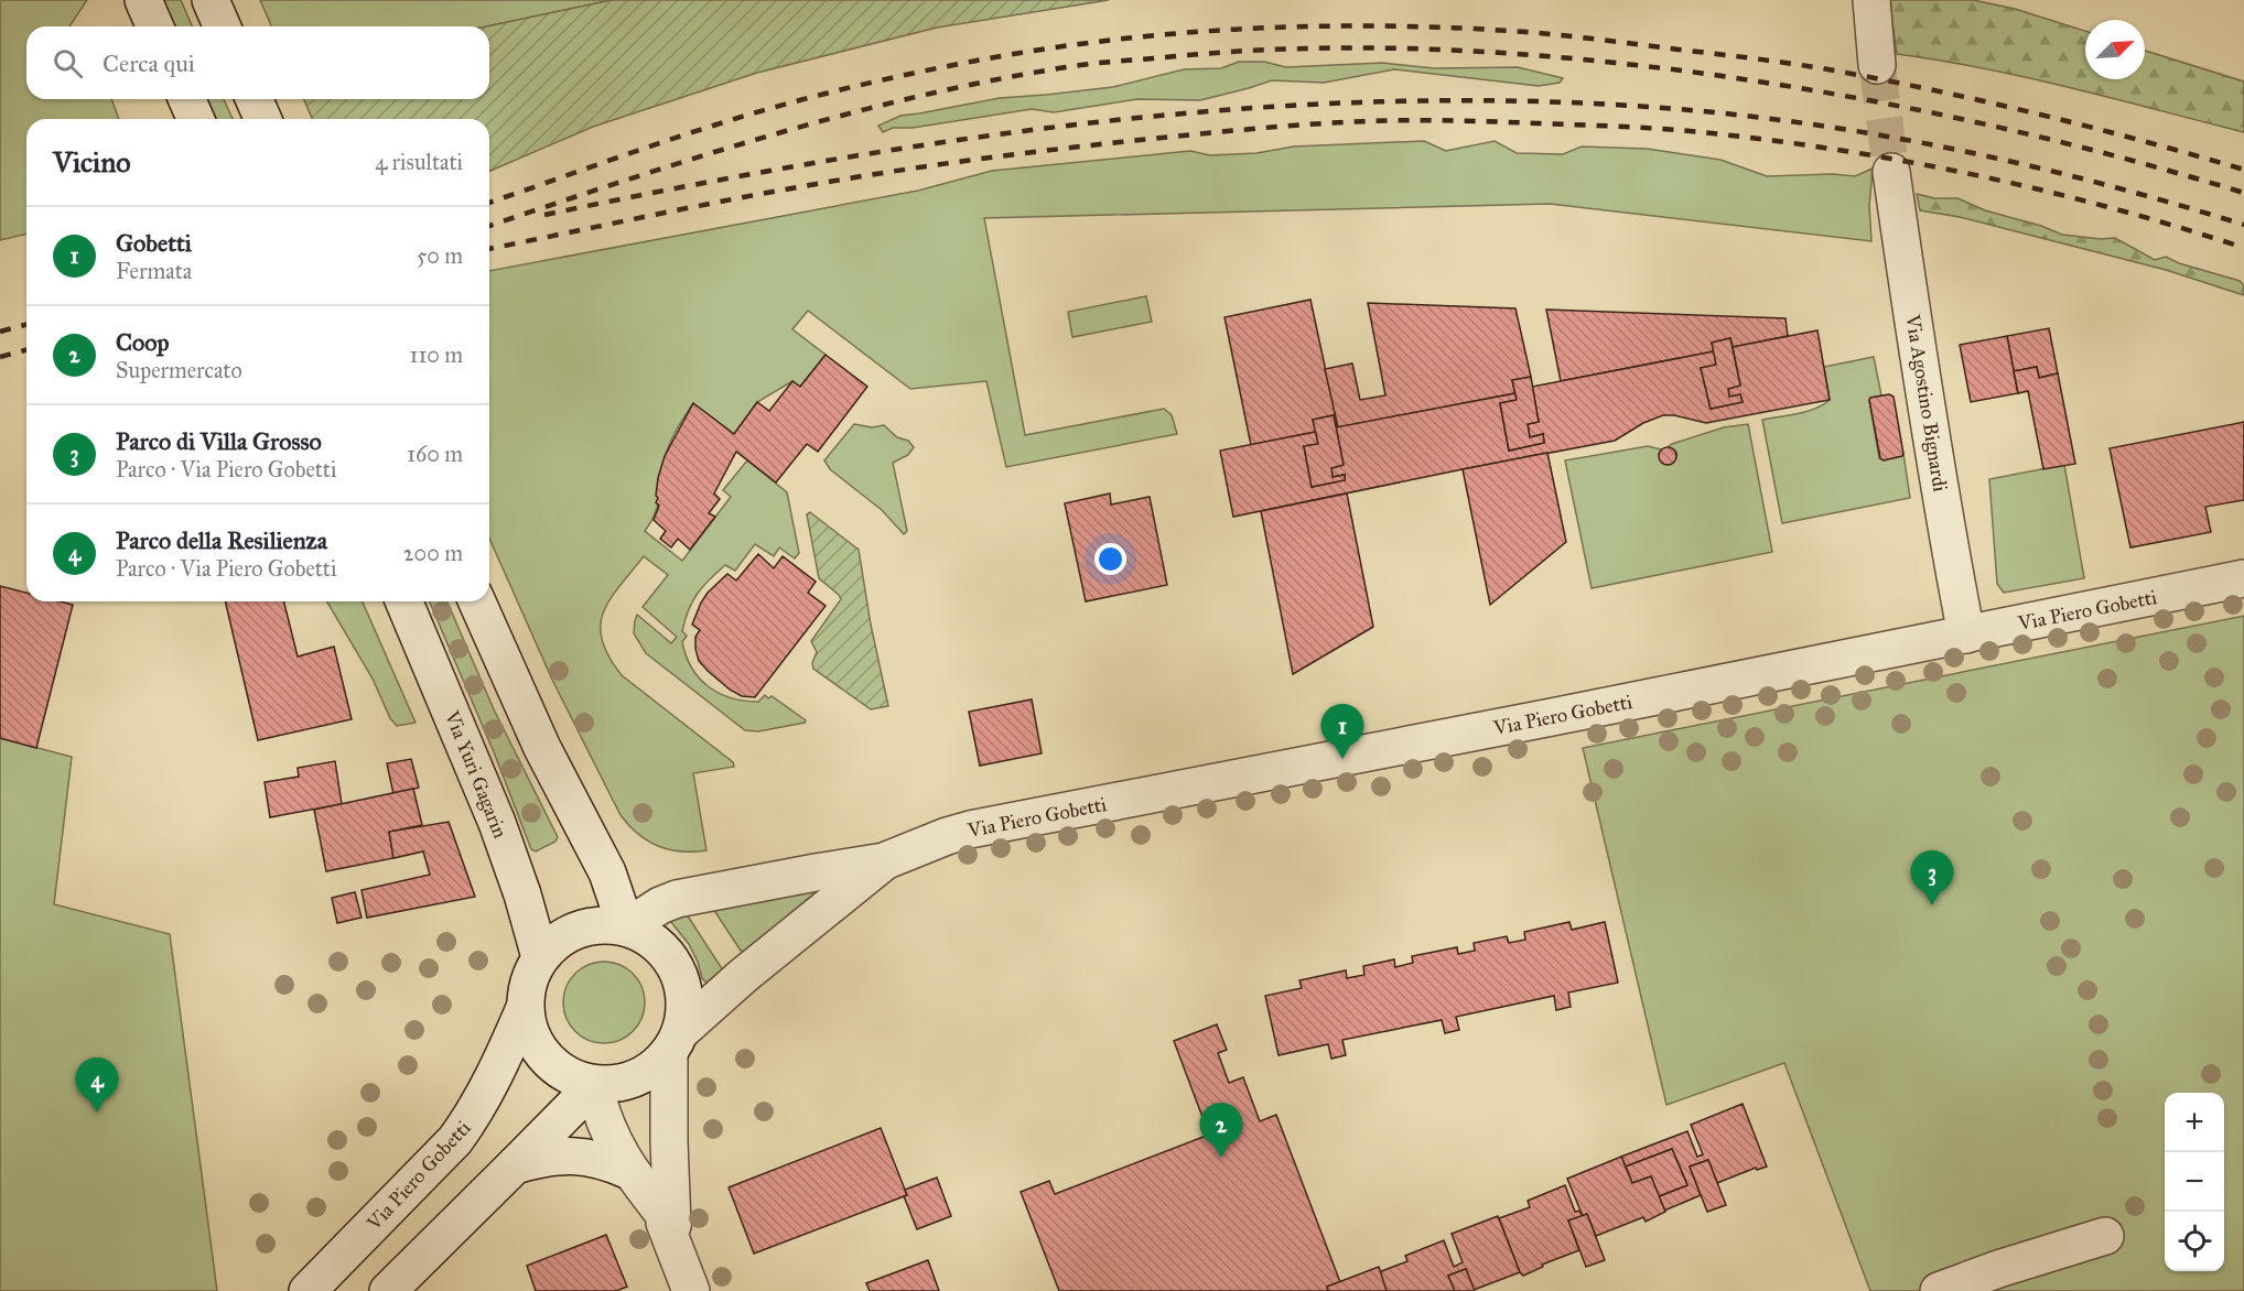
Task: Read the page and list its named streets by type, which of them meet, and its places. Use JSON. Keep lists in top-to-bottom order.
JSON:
{
  "streets": {
    "street": ["Via Agostino Bignardi", "Via Piero Gobetti", "Via Yuri Gagarin"]
  },
  "crossings": [
    ["Via Agostino Bignardi", "Via Piero Gobetti"],
    ["Via Piero Gobetti", "Via Yuri Gagarin"]
  ],
  "north": "top right",
  "page": {
    "search": "Cerca qui",
    "heading": ["Vicino", "4 risultati"],
    "list": [
      {
        "mark": "1",
        "name": "Gobetti",
        "note": "Fermata",
        "value": "50 m"
      },
      {
        "mark": "2",
        "name": "Coop",
        "note": "Supermercato",
        "value": "110 m"
      },
      {
        "mark": "3",
        "name": "Parco di Villa Grosso",
        "note": "Parco · Via Piero Gobetti",
        "value": "160 m"
      },
      {
        "mark": "4",
        "name": "Parco della Resilienza",
        "note": "Parco · Via Piero Gobetti",
        "value": "200 m"
      }
    ],
    "pins": [
      "1",
      "3",
      "4",
      "2"
    ],
    "map_buttons": ["+", "−"]
  }
}
